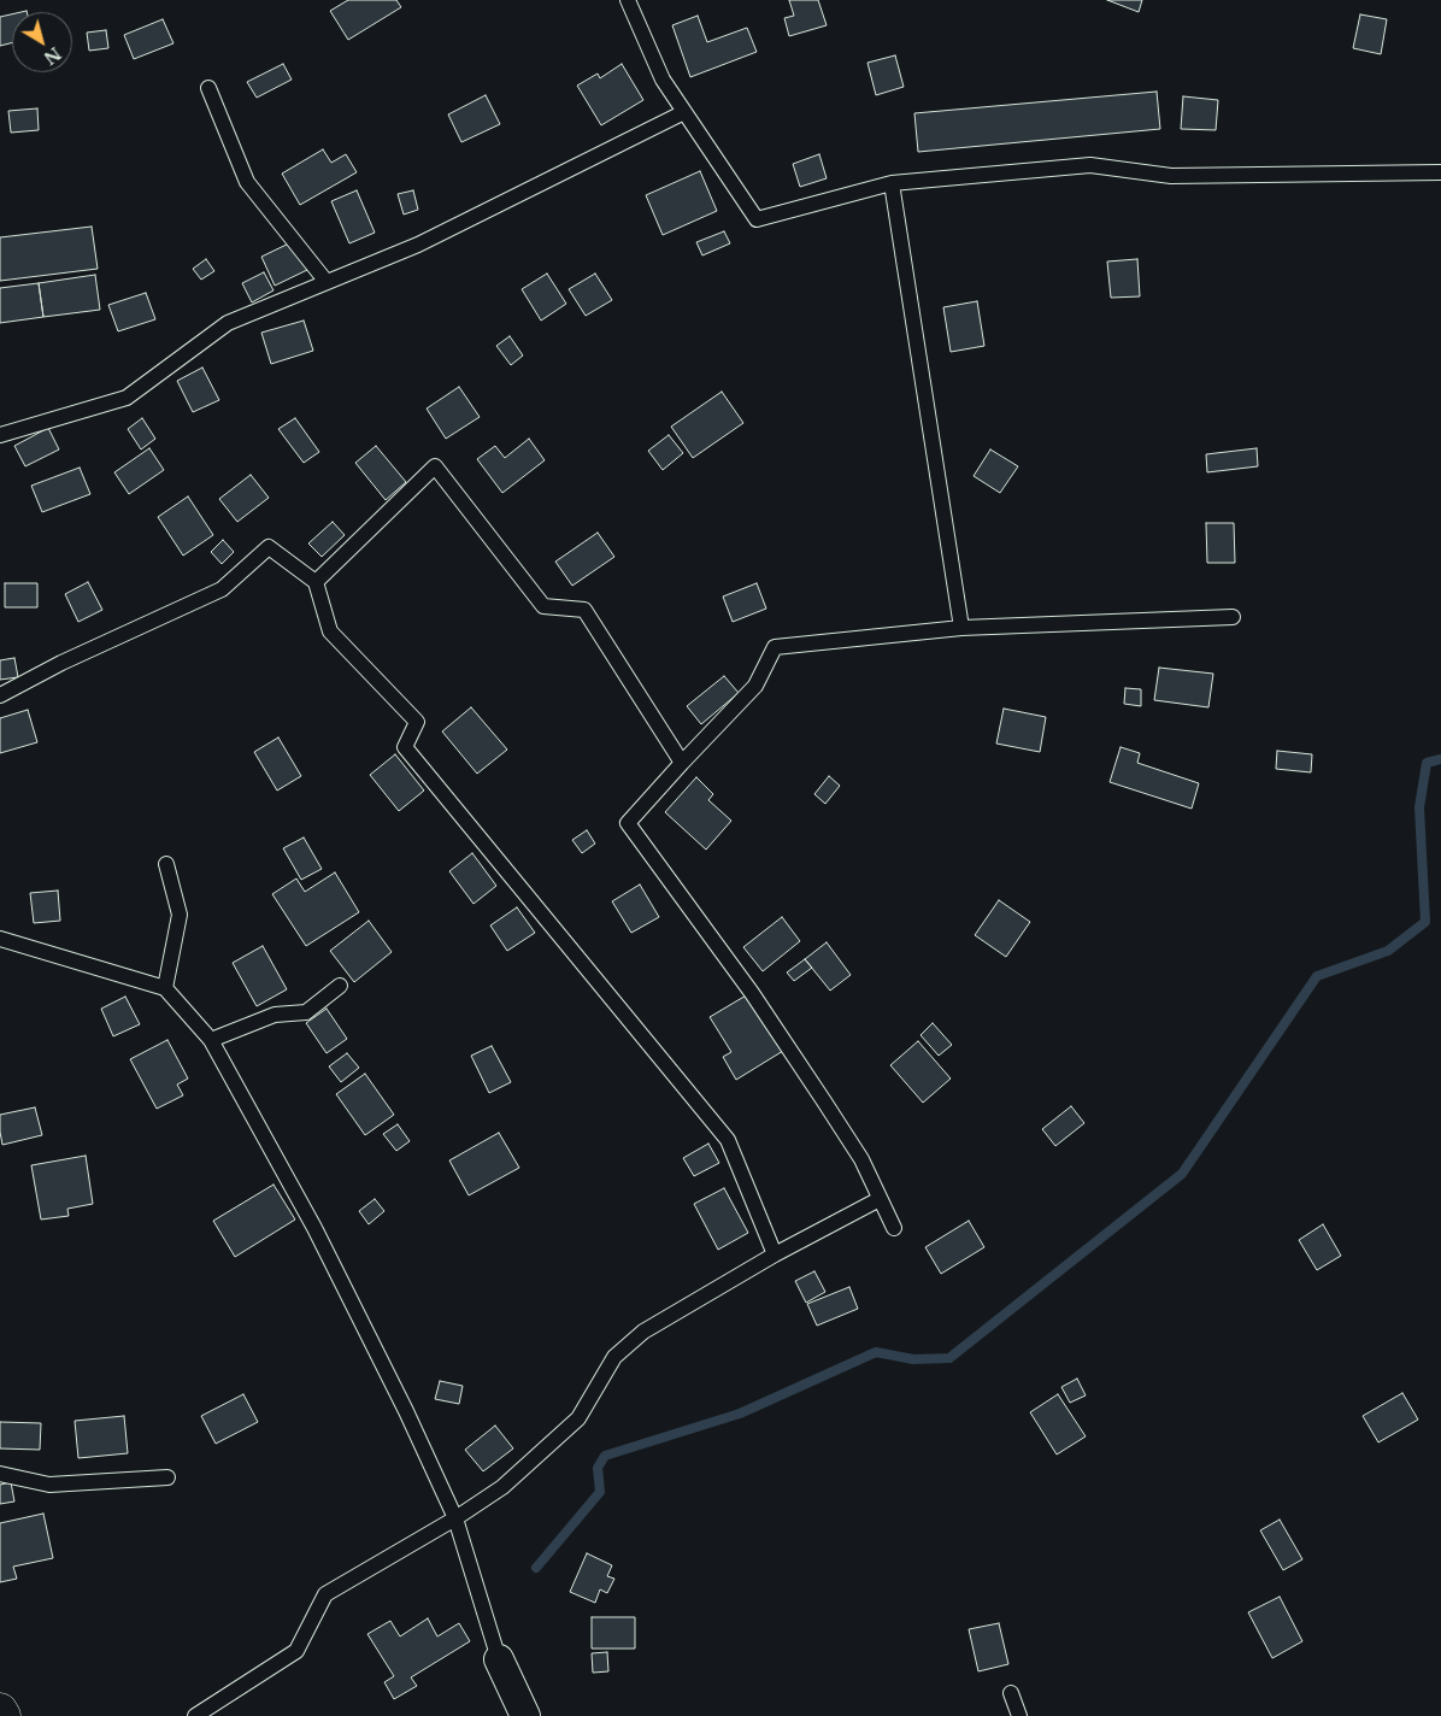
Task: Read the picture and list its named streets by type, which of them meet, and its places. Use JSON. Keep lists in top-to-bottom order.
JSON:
{
  "north": "bottom right"
}
